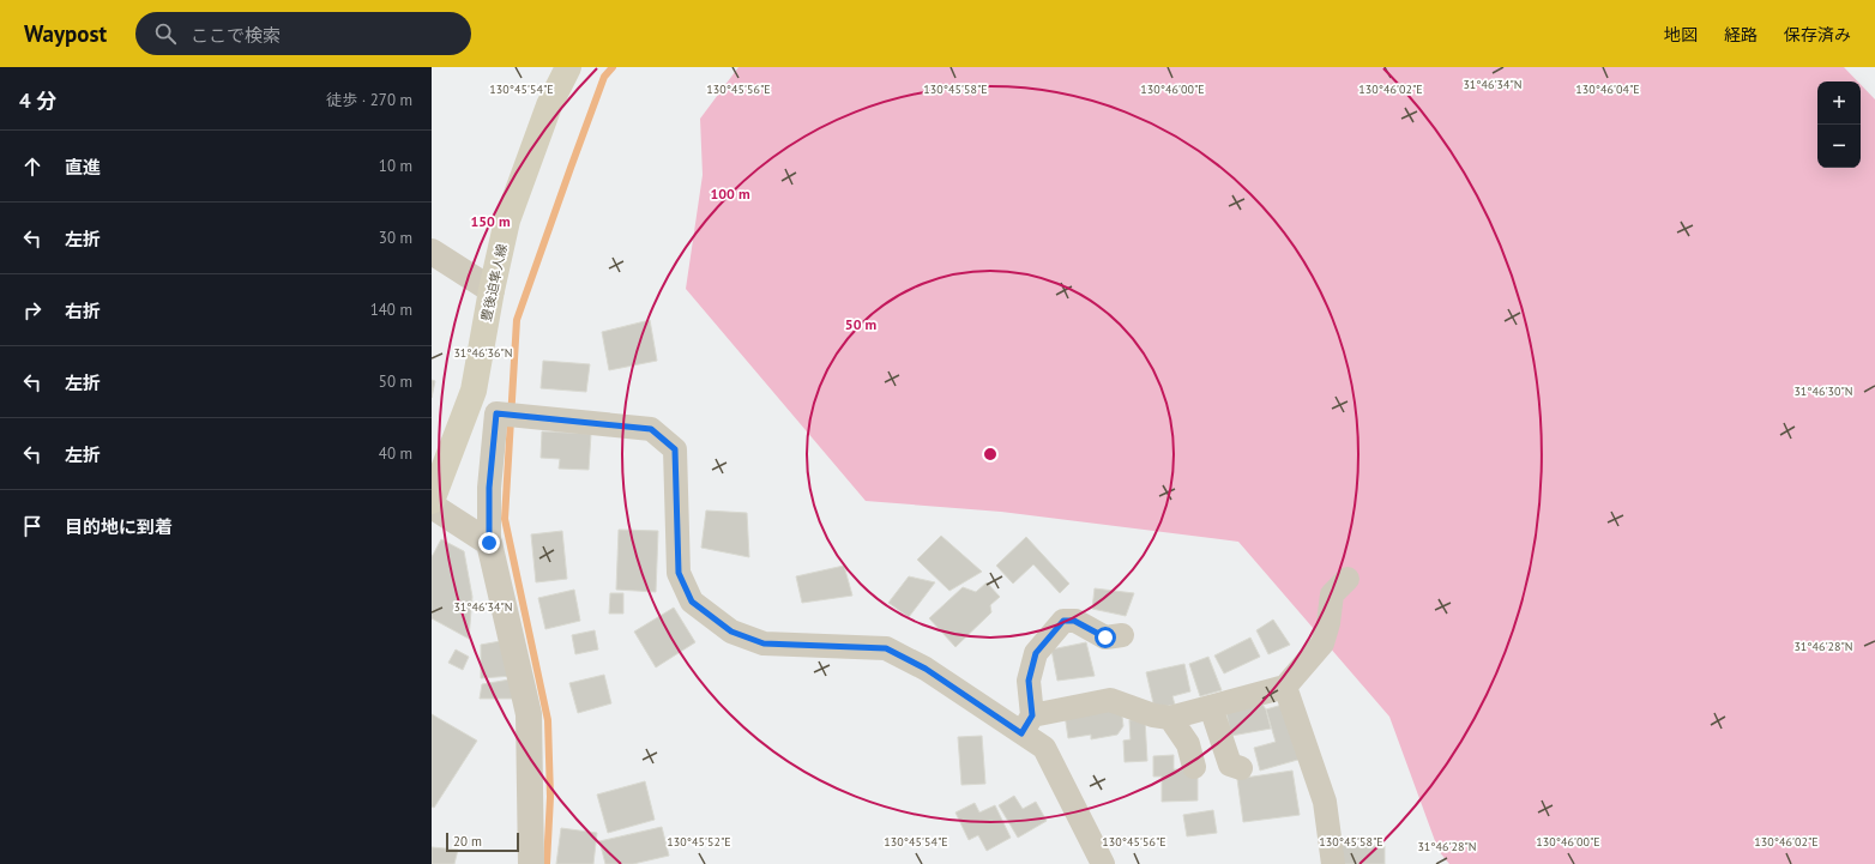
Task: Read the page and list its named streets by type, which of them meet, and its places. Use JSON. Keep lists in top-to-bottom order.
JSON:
{
  "streets": {
    "main road": ["豊後迫隼人線"]
  },
  "scale_bar": "20 m",
  "page": {
    "header": "Waypost",
    "search": "ここで検索",
    "nav": ["地図", "経路", "保存済み"],
    "heading": ["4 分", "徒歩 · 270 m"],
    "map_buttons": ["+", "−"],
    "list": [
      ["直進", "10 m"],
      ["左折", "30 m"],
      ["右折", "140 m"],
      ["左折", "50 m"],
      ["左折", "40 m"],
      "目的地に到着"
    ],
    "scale": "20 m"
  },
  "coordinates": [
    "31°46'34\"N",
    "130°45'54\"E",
    "130°45'56\"E",
    "130°45'58\"E",
    "130°46'00\"E",
    "130°46'02\"E",
    "130°46'04\"E",
    "31°46'36\"N",
    "31°46'30\"N",
    "31°46'28\"N",
    "130°45'52\"E"
  ],
  "rings": ["100 m", "150 m", "50 m"]
}
